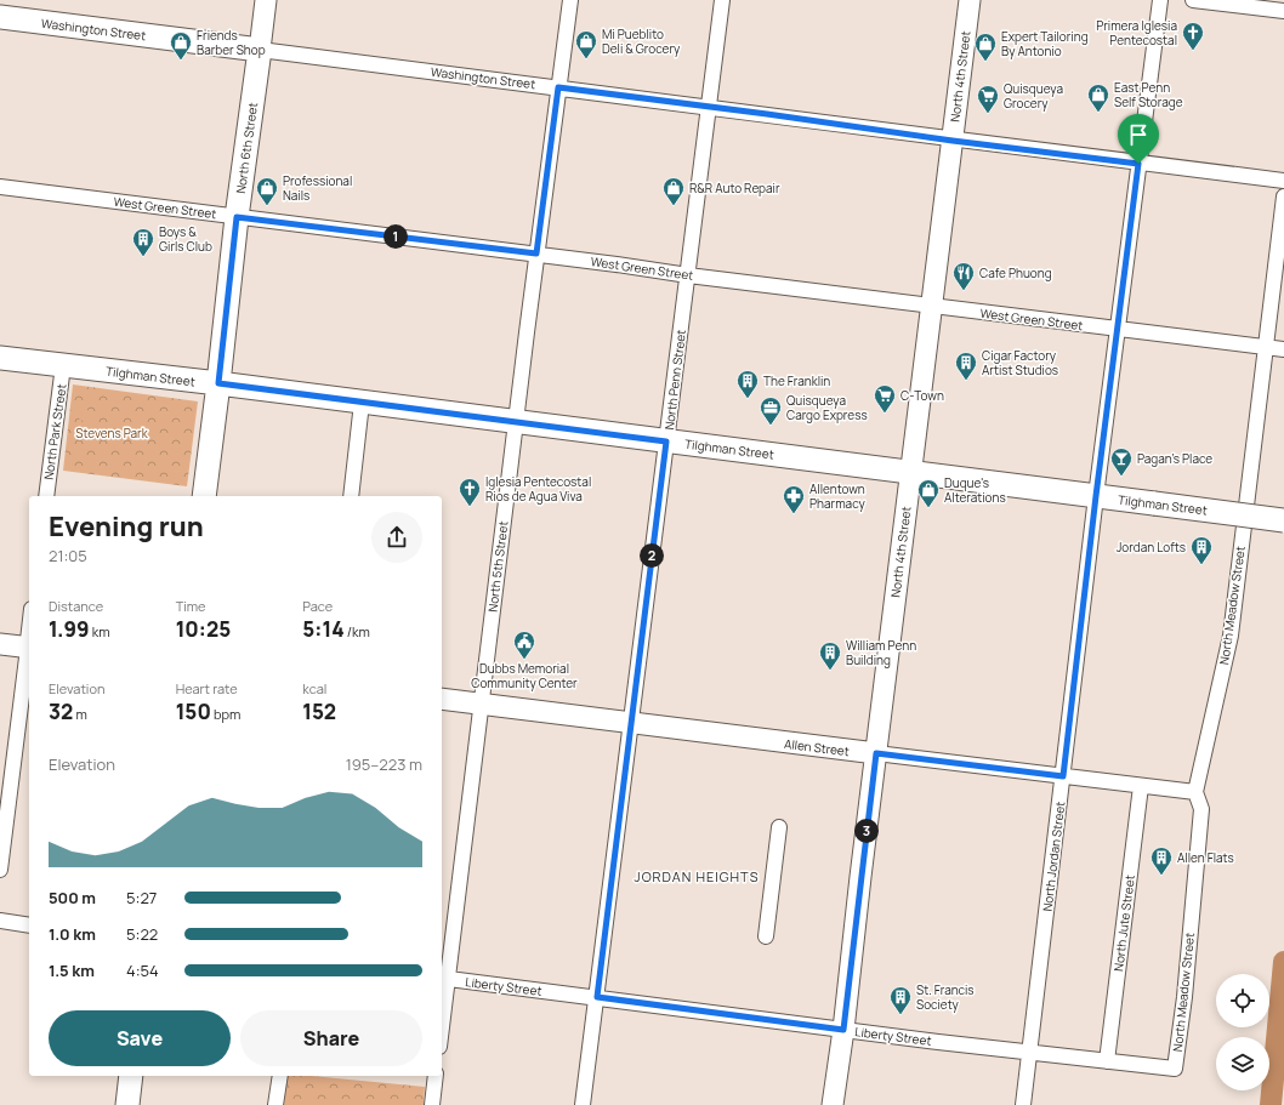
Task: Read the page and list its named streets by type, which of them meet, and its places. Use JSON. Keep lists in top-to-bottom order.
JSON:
{
  "streets": {
    "main road": ["Washington Street", "North 6th Street", "Tilghman Street"],
    "street": [
      "North 4th Street",
      "West Green Street",
      "North Penn Street",
      "North Park Street",
      "North 5th Street",
      "North Meadow Street",
      "Allen Street",
      "North Jordan Street",
      "North Jute Street",
      "Liberty Street"
    ]
  },
  "crossings": [
    ["Washington Street", "North 4th Street"],
    ["Washington Street", "North 6th Street"],
    ["Washington Street", "North Penn Street"],
    ["Washington Street", "North 5th Street"],
    ["Washington Street", "North Jordan Street"],
    ["North 4th Street", "West Green Street"],
    ["North 4th Street", "Tilghman Street"],
    ["North 4th Street", "Allen Street"],
    ["North 4th Street", "Liberty Street"],
    ["North 6th Street", "West Green Street"],
    ["North 6th Street", "Tilghman Street"],
    ["West Green Street", "North Penn Street"],
    ["West Green Street", "North 5th Street"],
    ["West Green Street", "North Meadow Street"],
    ["West Green Street", "North Jordan Street"],
    ["Tilghman Street", "North Penn Street"],
    ["Tilghman Street", "North Park Street"],
    ["Tilghman Street", "North 5th Street"],
    ["Tilghman Street", "North Jordan Street"],
    ["North Penn Street", "Allen Street"],
    ["North Penn Street", "Liberty Street"],
    ["North 5th Street", "Allen Street"],
    ["North 5th Street", "Liberty Street"],
    ["North Meadow Street", "Allen Street"],
    ["North Meadow Street", "Liberty Street"],
    ["Allen Street", "North Jordan Street"],
    ["Allen Street", "North Jute Street"],
    ["North Jordan Street", "Liberty Street"],
    ["North Jute Street", "Liberty Street"]
  ],
  "districts": ["JORDAN HEIGHTS"],
  "parks": ["Stevens Park"],
  "places": {
    "church": ["Primera Iglesia Pentecostal", "Iglesia Pentecostal Rios de Agua Viva"],
    "shop": [
      "Mi Pueblito Deli & Grocery",
      "Friends Barber Shop",
      "Expert Tailoring By Antonio",
      "East Penn Self Storage",
      "Professional Nails",
      "R&R Auto Repair",
      "Duque's Alterations"
    ],
    "supermarket": ["Quisqueya Grocery", "C-Town"],
    "building": [
      "Boys & Girls Club",
      "Cigar Factory Artist Studios",
      "The Franklin",
      "Jordan Lofts",
      "William Penn Building",
      "Allen Flats",
      "St. Francis Society"
    ],
    "restaurant": ["Cafe Phuong"],
    "office": ["Quisqueya Cargo Express"],
    "bar": ["Pagan's Place"],
    "pharmacy": ["Allentown Pharmacy"],
    "public building": ["Dubbs Memorial Community Center"]
  },
  "page": {
    "pins": ["1", "2", "3"],
    "heading": ["Evening run", "21:05"],
    "stats": [
      ["Distance", "1.99 km"],
      ["Time", "10:25"],
      ["Pace", "5:14 /km"],
      ["Elevation", "32 m"],
      ["Heart rate", "150 bpm"],
      ["kcal", "152"]
    ],
    "chart": ["Elevation", "195–223 m"],
    "list": [
      {
        "name": "500 m",
        "note": "5:27"
      },
      {
        "name": "1.0 km",
        "note": "5:22"
      },
      {
        "name": "1.5 km",
        "note": "4:54"
      }
    ],
    "buttons": ["Save", "Share"]
  }
}
